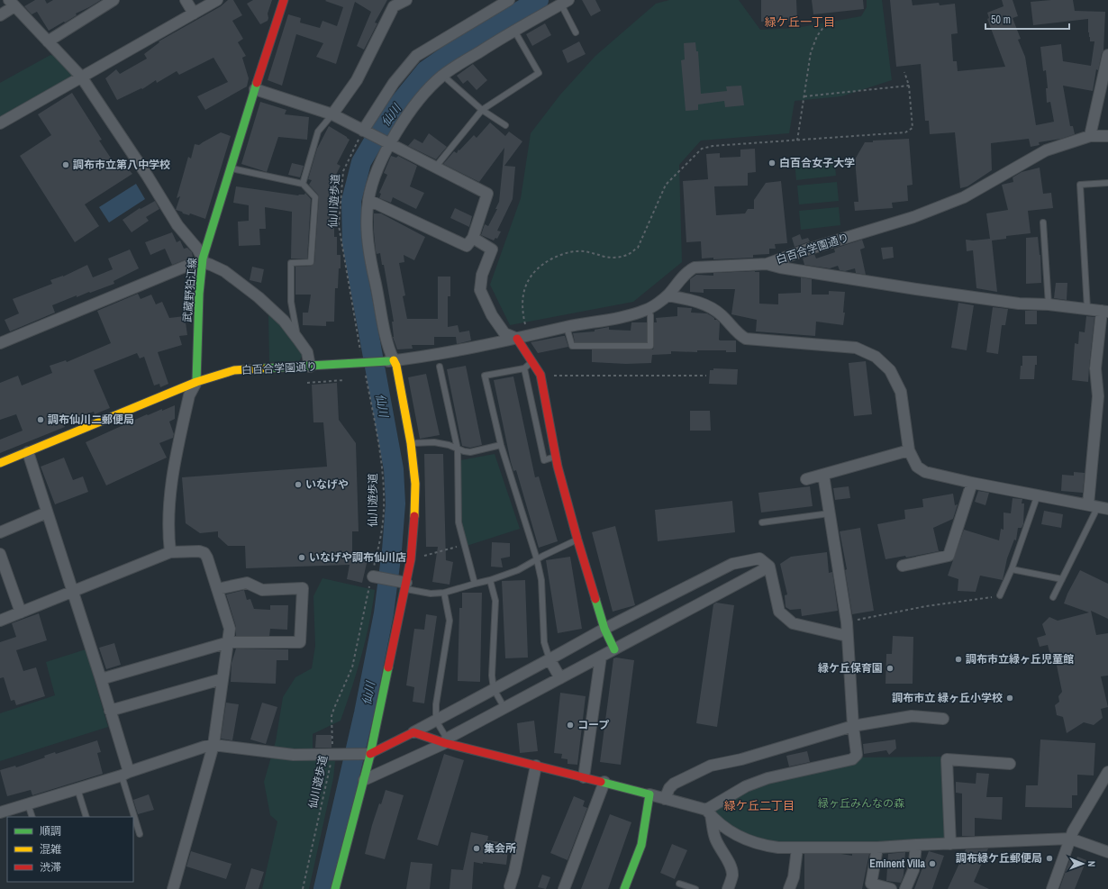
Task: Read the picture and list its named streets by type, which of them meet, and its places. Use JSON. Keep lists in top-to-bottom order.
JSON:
{
  "streets": {
    "street": ["白百合学園通り", "武蔵野狛江線"],
    "path": ["仙川遊歩道"]
  },
  "crossings": [
    ["仙川遊歩道", "白百合学園通り"],
    ["白百合学園通り", "武蔵野狛江線"]
  ],
  "districts": ["緑ケ丘一丁目", "緑ケ丘二丁目"],
  "water": ["仙川"],
  "parks": ["緑ヶ丘みんなの森"],
  "places": [
    "白百合女子大学",
    "調布市立第八中学校",
    "調布仙川二郵便局",
    "いなげや",
    "いなげや調布仙川店",
    "調布市立緑ヶ丘児童館",
    "緑ケ丘保育園",
    "調布市立 緑ヶ丘小学校",
    "コープ",
    "集会所",
    "調布緑ケ丘郵便局",
    "Eminent Villa"
  ],
  "legend": ["順調", "混雑", "渋滞"],
  "scale_bar": "50 m",
  "north": "right"
}
